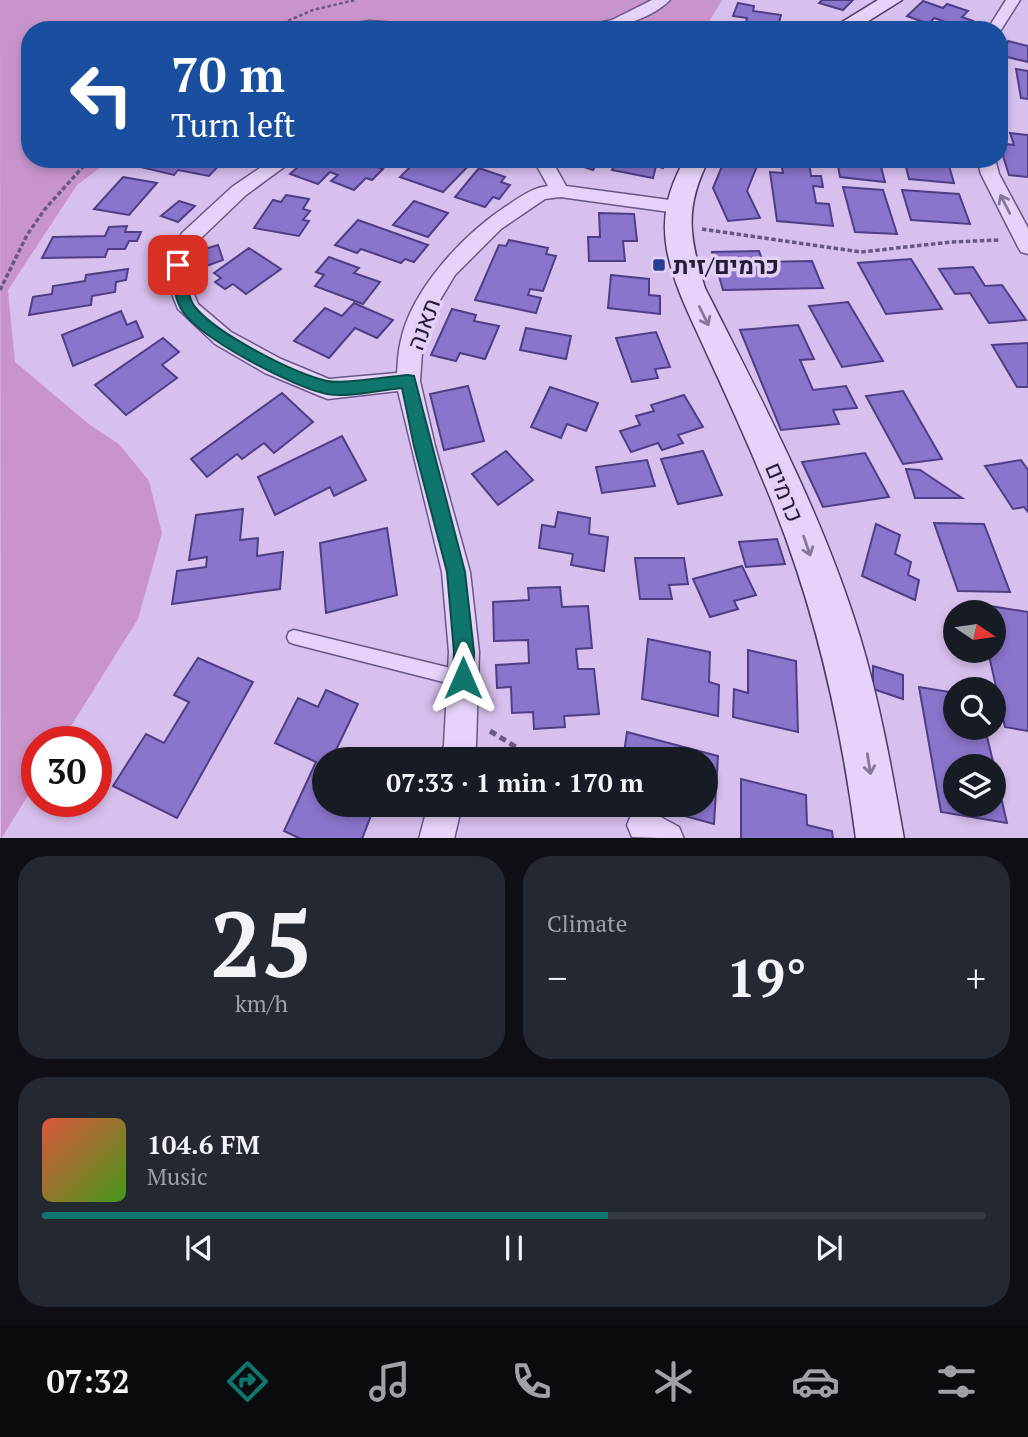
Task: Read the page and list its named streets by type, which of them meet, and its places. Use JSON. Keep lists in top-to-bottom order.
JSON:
{
  "streets": {
    "street": ["תאנה", "כרמים"]
  },
  "crossings": [
    ["תאנה", "כרמים"]
  ],
  "one_way": ["כרמים"],
  "places": {
    "transit": ["כרמים/זית"]
  },
  "north": "right",
  "page": {
    "turn": ["70 m", "Turn left"],
    "limit": "30",
    "trip": "07:33 · 1 min · 170 m",
    "tile": [
      ["25", "km/h"],
      "Climate"
    ],
    "heat": ["−", "19°", "+"],
    "song": ["104.6 FM", "Music"],
    "tabs": "07:32"
  }
}
